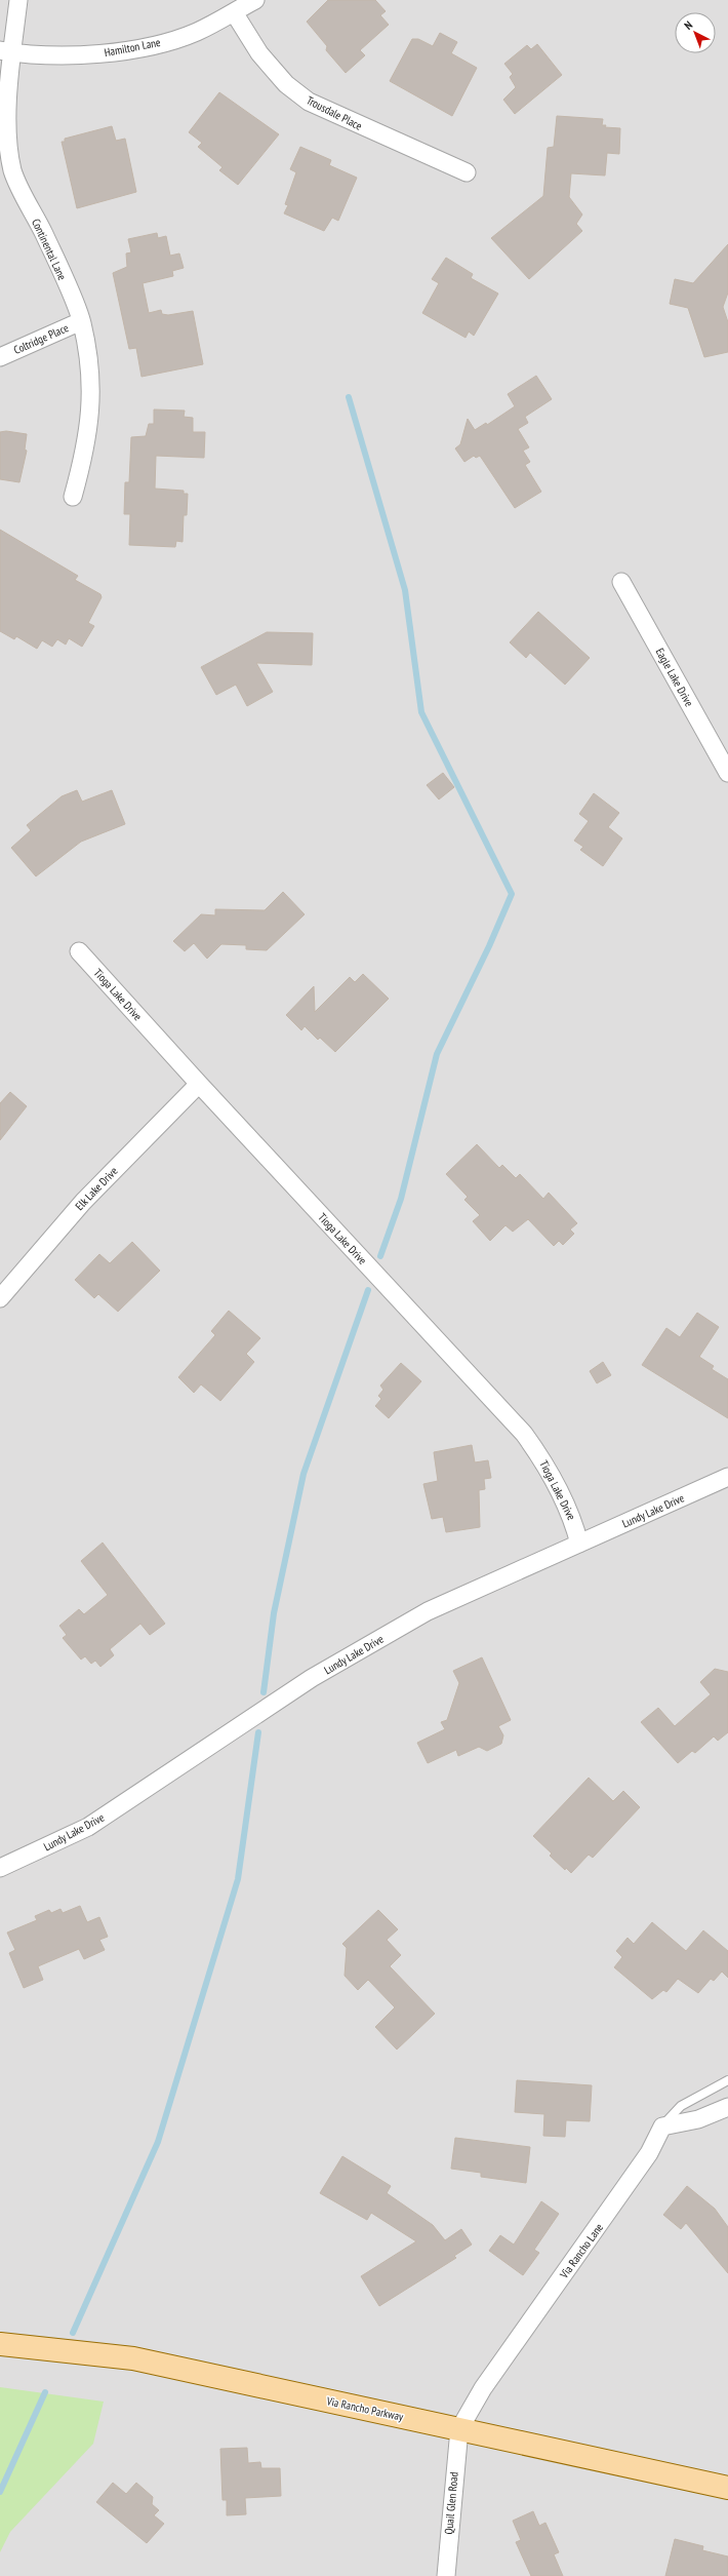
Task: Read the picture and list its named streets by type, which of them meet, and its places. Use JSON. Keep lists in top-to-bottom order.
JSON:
{
  "streets": {
    "main road": ["Via Rancho Parkway"],
    "street": [
      "Hamilton Lane",
      "Trousdale Place",
      "Continental Lane",
      "Coltridge Place",
      "Eagle Lake Drive",
      "Tioga Lake Drive",
      "Elk Lake Drive",
      "Lundy Lake Drive",
      "Via Rancho Lane",
      "Quail Glen Road"
    ]
  },
  "crossings": [
    ["Hamilton Lane", "Trousdale Place"],
    ["Hamilton Lane", "Continental Lane"],
    ["Continental Lane", "Coltridge Place"],
    ["Tioga Lake Drive", "Elk Lake Drive"],
    ["Tioga Lake Drive", "Lundy Lake Drive"],
    ["Via Rancho Lane", "Via Rancho Parkway"],
    ["Via Rancho Lane", "Quail Glen Road"],
    ["Via Rancho Parkway", "Quail Glen Road"]
  ],
  "north": "top left"
}
